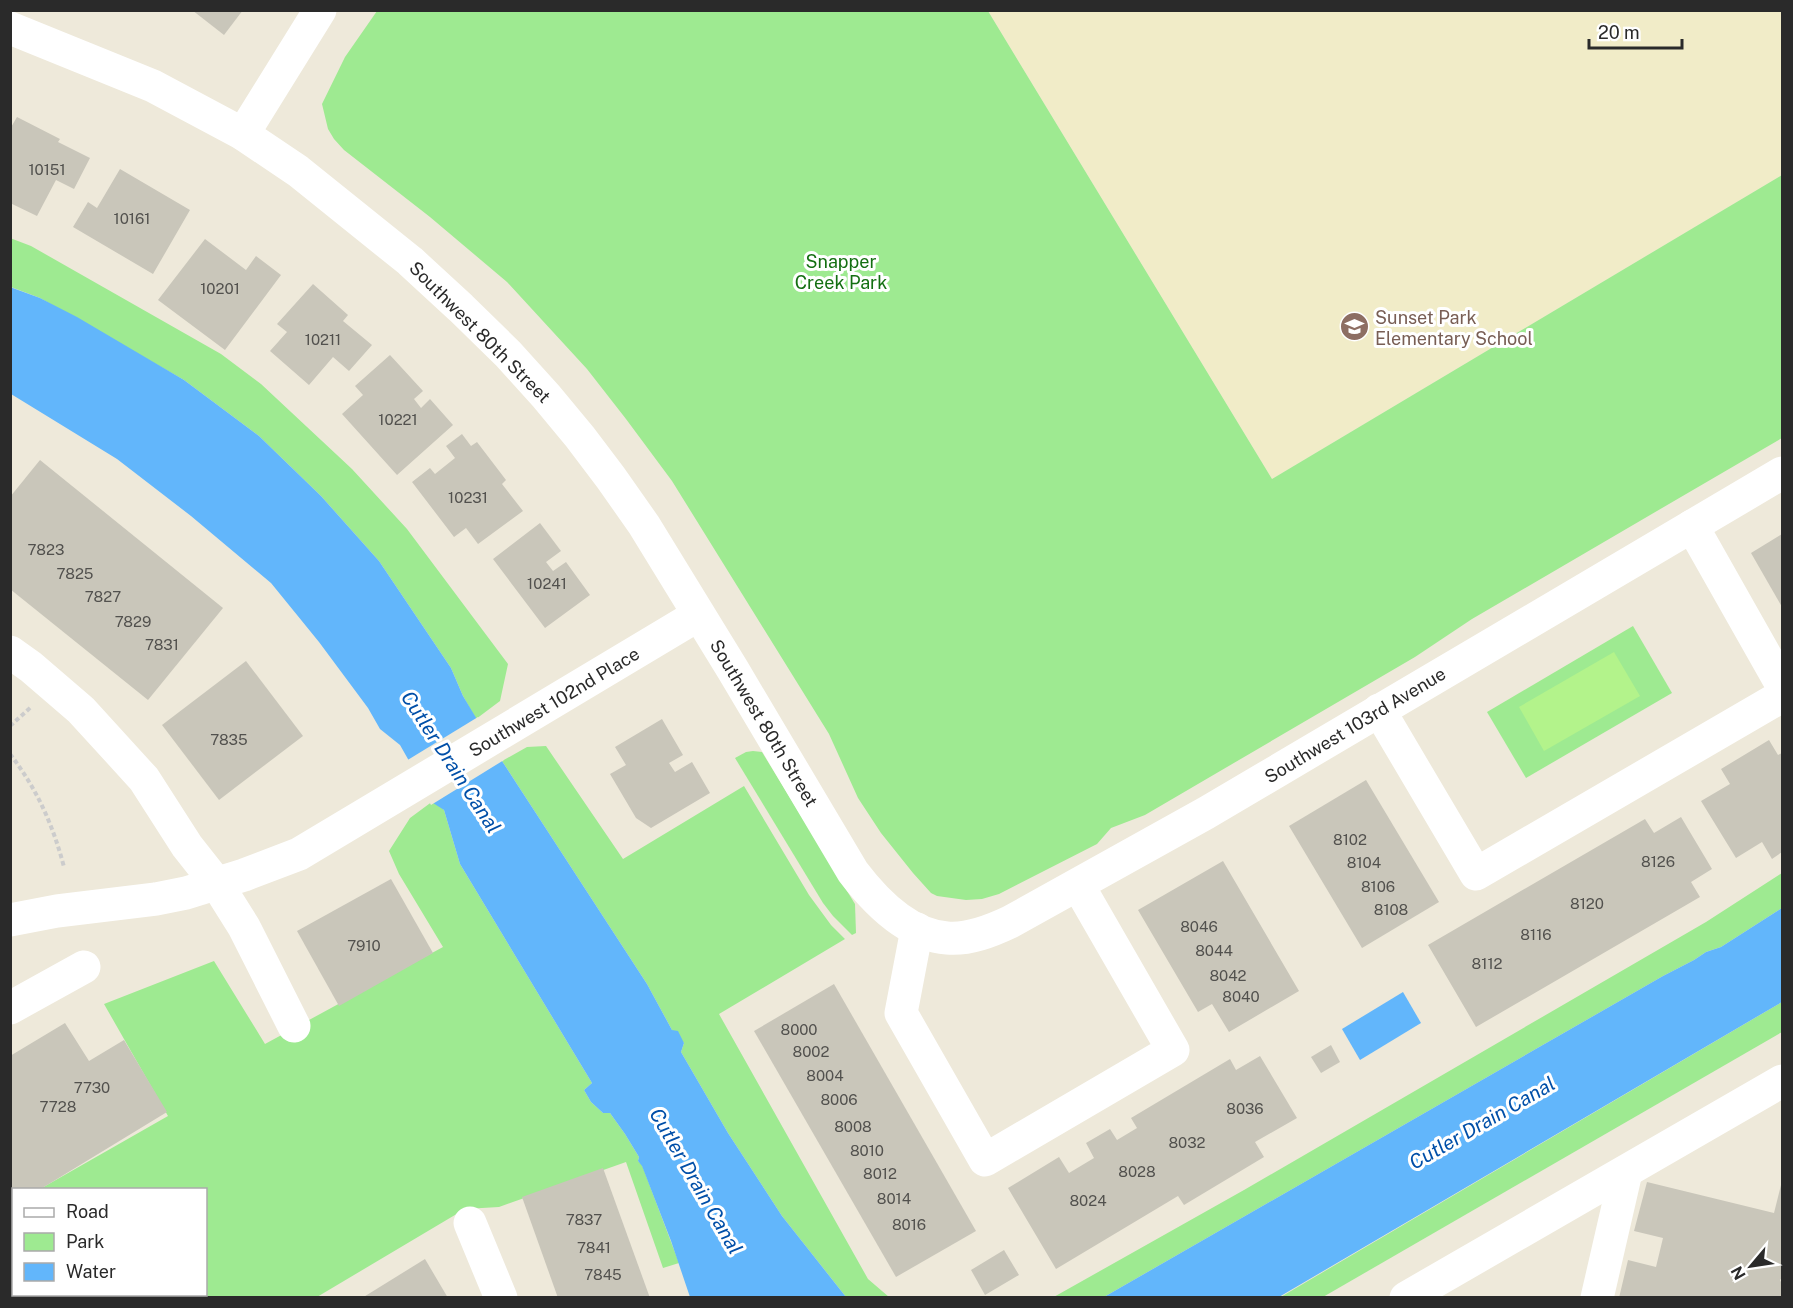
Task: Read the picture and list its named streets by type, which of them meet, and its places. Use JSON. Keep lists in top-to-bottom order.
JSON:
{
  "streets": {
    "street": ["Southwest 80th Street", "Southwest 102nd Place", "Southwest 103rd Avenue"]
  },
  "crossings": [
    ["Southwest 80th Street", "Southwest 102nd Place"],
    ["Southwest 80th Street", "Southwest 103rd Avenue"]
  ],
  "water": ["Cutler Drain Canal"],
  "parks": ["Snapper Creek Park"],
  "places": {
    "school or university": ["Sunset Park Elementary School"]
  },
  "house_numbers": [
    "10151",
    "10161",
    "10201",
    "10211",
    "10221",
    "10231",
    "7823",
    "7825",
    "10241",
    "7827",
    "7829",
    "7831",
    "7835",
    "8102",
    "8126",
    "8104",
    "8106",
    "8120",
    "8108",
    "8046",
    "8116",
    "7910",
    "8044",
    "8112",
    "8042",
    "8040",
    "8000",
    "8002",
    "8004",
    "7730",
    "8006",
    "7728",
    "8036",
    "8008",
    "8032",
    "8010",
    "8028",
    "8012",
    "8014",
    "8024",
    "7837",
    "8016",
    "7841",
    "7845"
  ],
  "legend": ["Road", "Park", "Water"],
  "scale_bar": "20 m",
  "north": "bottom left"
}
